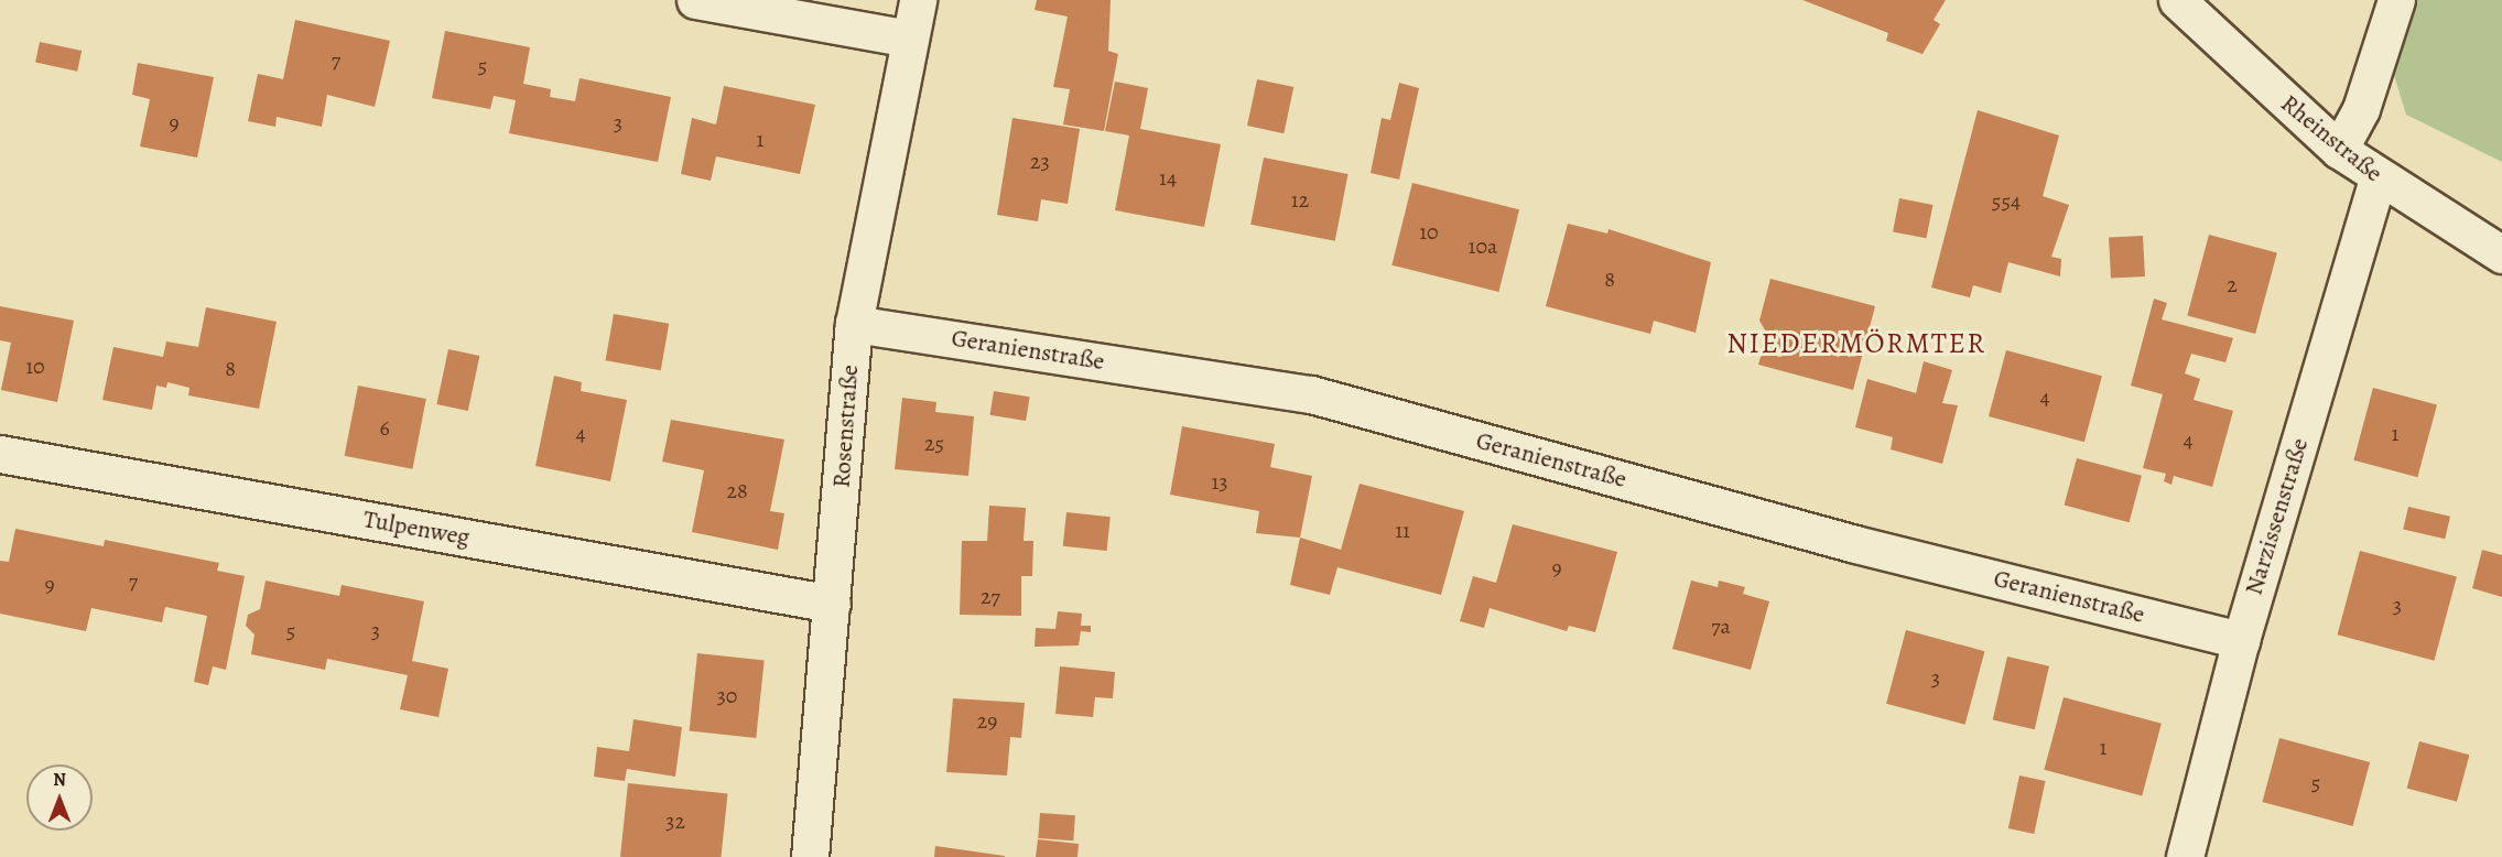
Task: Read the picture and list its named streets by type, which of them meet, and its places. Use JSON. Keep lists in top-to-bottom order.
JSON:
{
  "streets": {
    "street": [
      "Rheinstraße",
      "Geranienstraße",
      "Rosenstraße",
      "Narzissenstraße",
      "Tulpenweg"
    ]
  },
  "crossings": [
    ["Rheinstraße", "Narzissenstraße"],
    ["Geranienstraße", "Rosenstraße"],
    ["Geranienstraße", "Narzissenstraße"],
    ["Rosenstraße", "Tulpenweg"]
  ],
  "districts": ["NIEDERMÖRMTER"],
  "house_numbers": [
    "7",
    "5",
    "9",
    "3",
    "1",
    "23",
    "14",
    "12",
    "554",
    "10",
    "10a",
    "8",
    "2",
    "10",
    "8",
    "4",
    "6",
    "4",
    "1",
    "4",
    "25",
    "13",
    "28",
    "11",
    "9",
    "7",
    "9",
    "27",
    "3",
    "7a",
    "5",
    "3",
    "3",
    "30",
    "29",
    "1",
    "5",
    "32"
  ],
  "north": "top"
}
